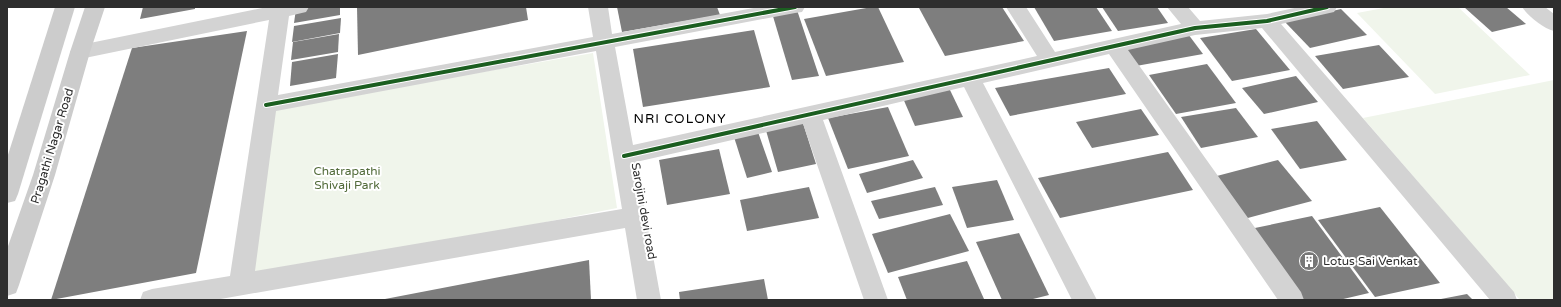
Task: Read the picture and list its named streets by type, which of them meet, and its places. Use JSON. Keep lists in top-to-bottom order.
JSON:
{
  "streets": {
    "main road": ["Pragathi Nagar Road"],
    "street": ["Sarojini devi road"]
  },
  "districts": ["NRI COLONY"],
  "parks": ["Chatrapathi Shivaji Park"],
  "places": {
    "building": ["Lotus Sai Venkat"]
  }
}
